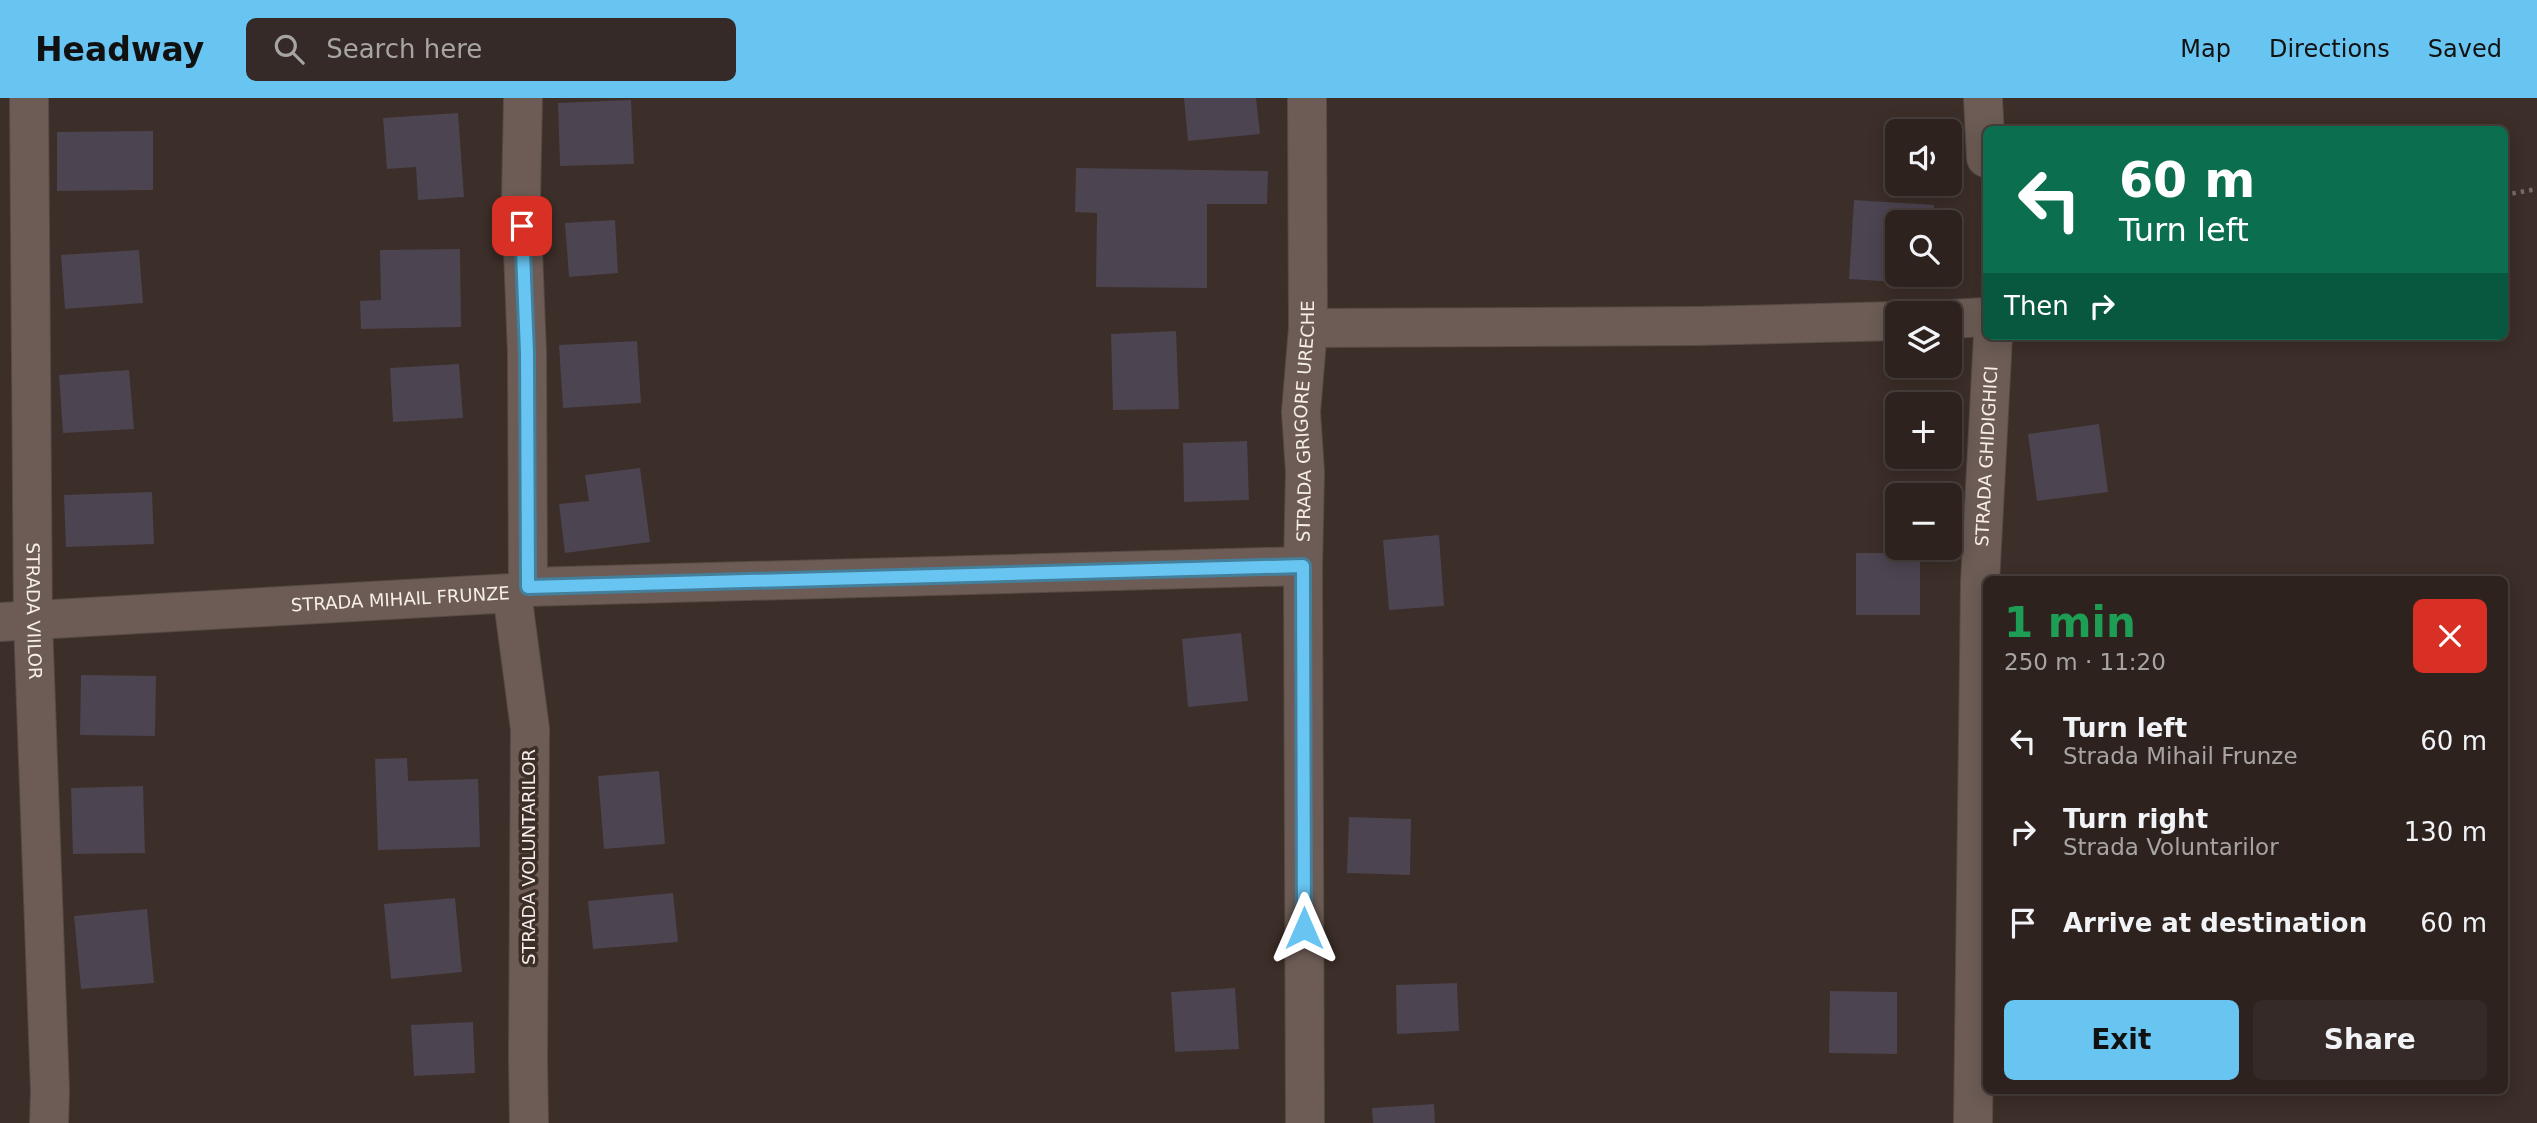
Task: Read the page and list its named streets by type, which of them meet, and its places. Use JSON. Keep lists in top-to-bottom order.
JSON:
{
  "streets": {
    "street": [
      "STRADA GRIGORE URECHE",
      "STRADA GHIDIGHICI",
      "STRADA MIHAIL FRUNZE",
      "STRADA VIILOR",
      "STRADA VOLUNTARILOR"
    ]
  },
  "crossings": [
    ["STRADA GRIGORE URECHE", "STRADA MIHAIL FRUNZE"],
    ["STRADA MIHAIL FRUNZE", "STRADA VIILOR"],
    ["STRADA MIHAIL FRUNZE", "STRADA VOLUNTARILOR"]
  ],
  "page": {
    "header": "Headway",
    "search": "Search here",
    "nav": ["Map", "Directions", "Saved"],
    "map_buttons": ["+", "−"],
    "turn": ["60 m", "Turn left"],
    "then": "Then",
    "heading": ["1 min", "250 m · 11:20"],
    "list": [
      {
        "name": "Turn left",
        "note": "Strada Mihail Frunze",
        "value": "60 m"
      },
      {
        "name": "Turn right",
        "note": "Strada Voluntarilor",
        "value": "130 m"
      },
      {
        "name": "Arrive at destination",
        "value": "60 m"
      }
    ],
    "buttons": ["Exit", "Share"]
  }
}
